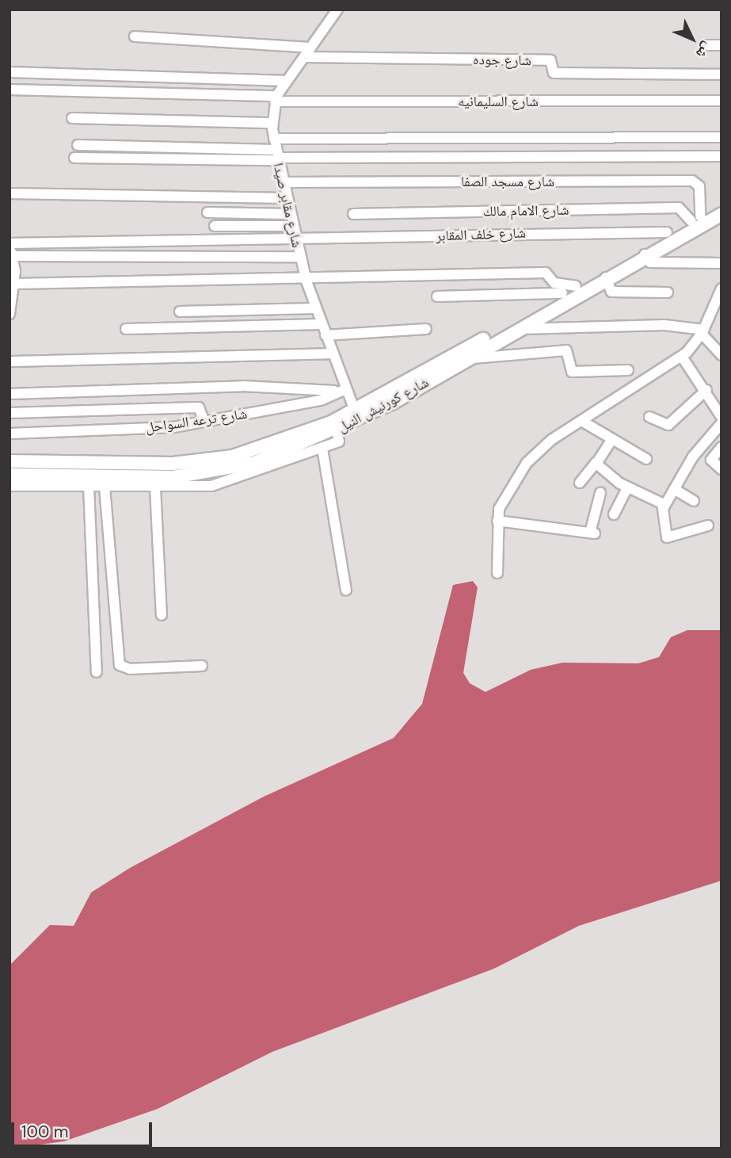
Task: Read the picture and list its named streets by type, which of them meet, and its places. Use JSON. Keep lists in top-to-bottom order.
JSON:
{
  "streets": {
    "main road": ["شارع كورنيش النيل"],
    "street": [
      "شارع جوده",
      "شارع السليمانيه",
      "شارع مسجد الصفا",
      "شارع مقابر صيدا",
      "شارع الامام مالك",
      "شارع خلف المقابر",
      "شارع ترعه السواحل"
    ]
  },
  "crossings": [
    ["شارع جوده", "شارع مقابر صيدا"],
    ["شارع السليمانيه", "شارع مقابر صيدا"],
    ["شارع مسجد الصفا", "شارع مقابر صيدا"],
    ["شارع مسجد الصفا", "شارع الامام مالك"],
    ["شارع مسجد الصفا", "شارع كورنيش النيل"],
    ["شارع مقابر صيدا", "شارع خلف المقابر"],
    ["شارع مقابر صيدا", "شارع كورنيش النيل"],
    ["شارع مقابر صيدا", "شارع ترعه السواحل"],
    ["شارع الامام مالك", "شارع كورنيش النيل"],
    ["شارع خلف المقابر", "شارع كورنيش النيل"]
  ],
  "scale_bar": "100 m",
  "north": "bottom right"
}
